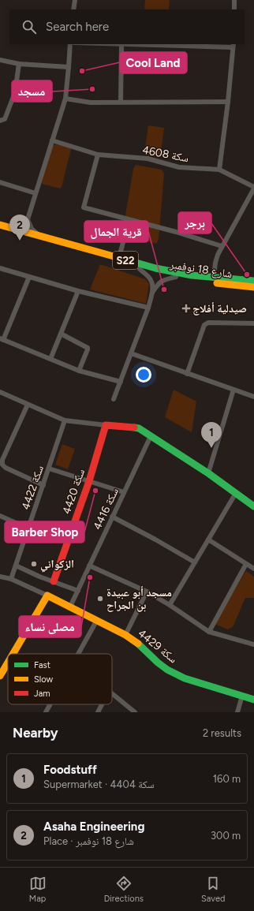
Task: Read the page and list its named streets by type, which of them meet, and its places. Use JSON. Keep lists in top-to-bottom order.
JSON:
{
  "streets": {
    "street": [
      "سكة 4608",
      "S22",
      "شارع 18 نوفمبر",
      "سكة 4422",
      "سكة 4420",
      "سكة 4416",
      "سكة 4429"
    ]
  },
  "crossings": [
    ["سكة 4422", "سكة 4429"],
    ["سكة 4416", "سكة 4429"]
  ],
  "places": {
    "other": [
      "Cool Land",
      "مسجد",
      "برجر",
      "قرية الجمال",
      "Barber Shop",
      "الزكواني",
      "مصلى نساء",
      "مسجد أبو عبيدة بن الجراح"
    ],
    "health": ["صيدلية أفلاج"]
  },
  "legend": ["Fast", "Slow", "Jam"],
  "page": {
    "search": "Search here",
    "pins": ["2", "1"],
    "heading": ["Nearby", "2 results"],
    "list": [
      {
        "mark": "1",
        "name": "Foodstuff",
        "note": "Supermarket · سكة 4404",
        "value": "160 m"
      },
      {
        "mark": "2",
        "name": "Asaha Engineering",
        "note": "Place · شارع 18 نوفمبر",
        "value": "300 m"
      }
    ],
    "nav": ["Map", "Directions", "Saved"]
  }
}
